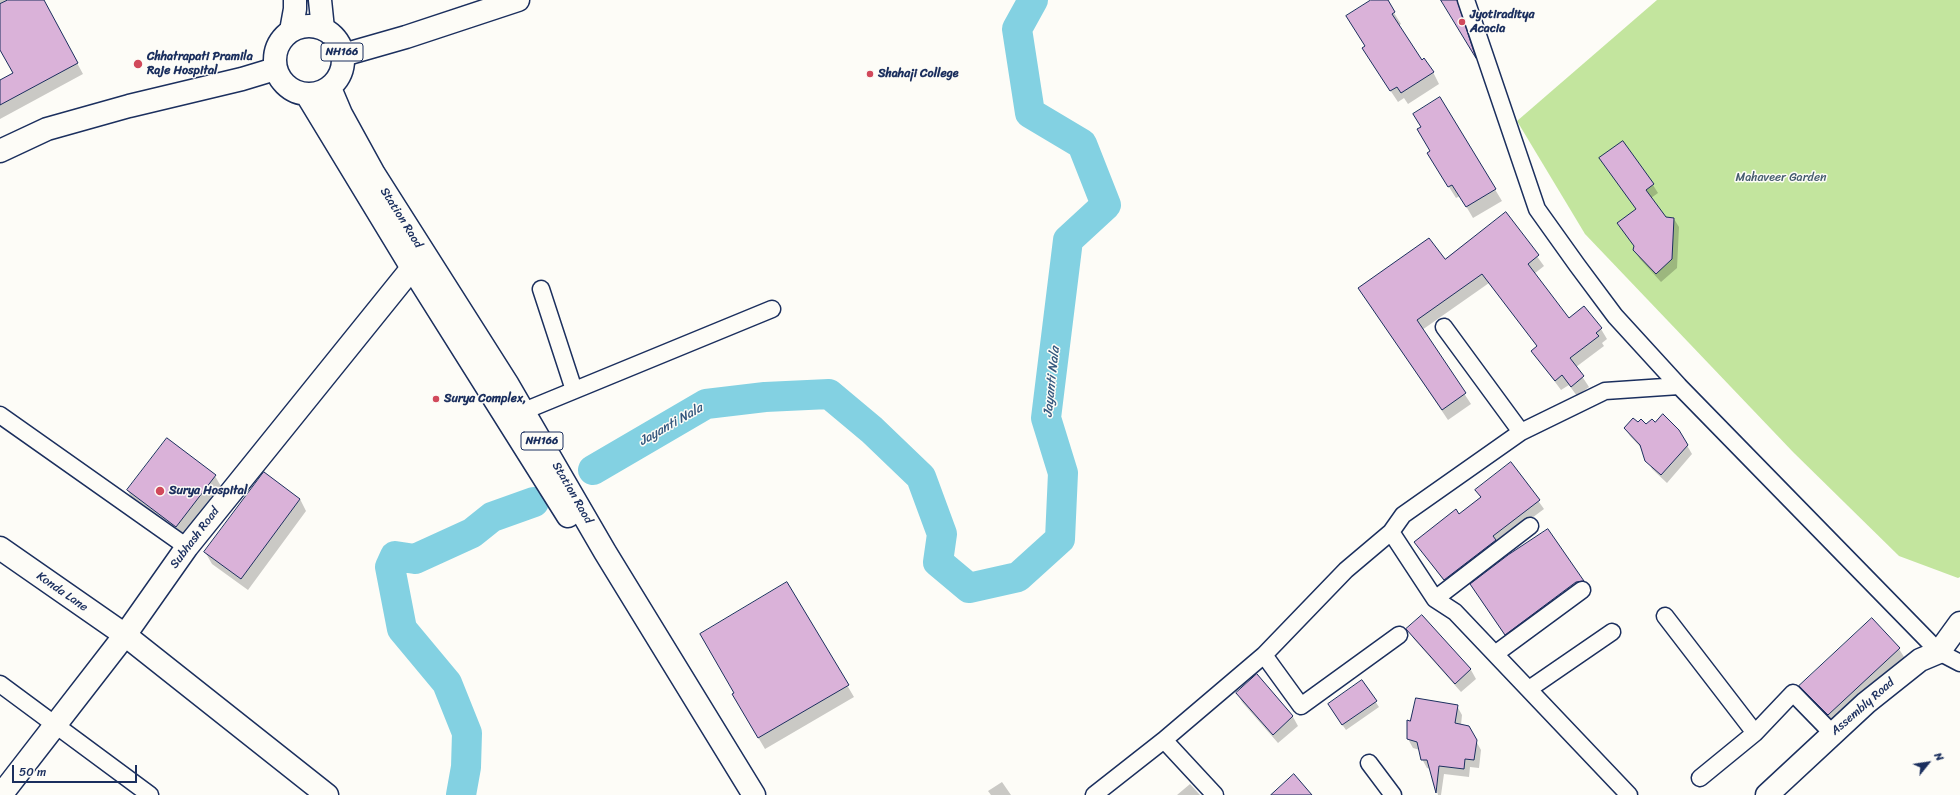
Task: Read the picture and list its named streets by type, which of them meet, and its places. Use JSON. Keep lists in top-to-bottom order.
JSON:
{
  "streets": {
    "main road": [
      "NH166",
      "Station Raod",
      "Subhash Road",
      "Konda Lane",
      "Assembly Road"
    ]
  },
  "crossings": [
    ["NH166", "Station Raod"],
    ["NH166", "Subhash Road"],
    ["Subhash Road", "Konda Lane"]
  ],
  "water": ["Jayanti Nala"],
  "parks": ["Mahaveer Garden"],
  "places": [
    "Jyotiraditya Acacia",
    "Chhatrapati Pramila Raje Hospital",
    "Shahaji College",
    "Surya Complex,",
    "Surya Hospital"
  ],
  "scale_bar": "50 m",
  "north": "top right"
}
